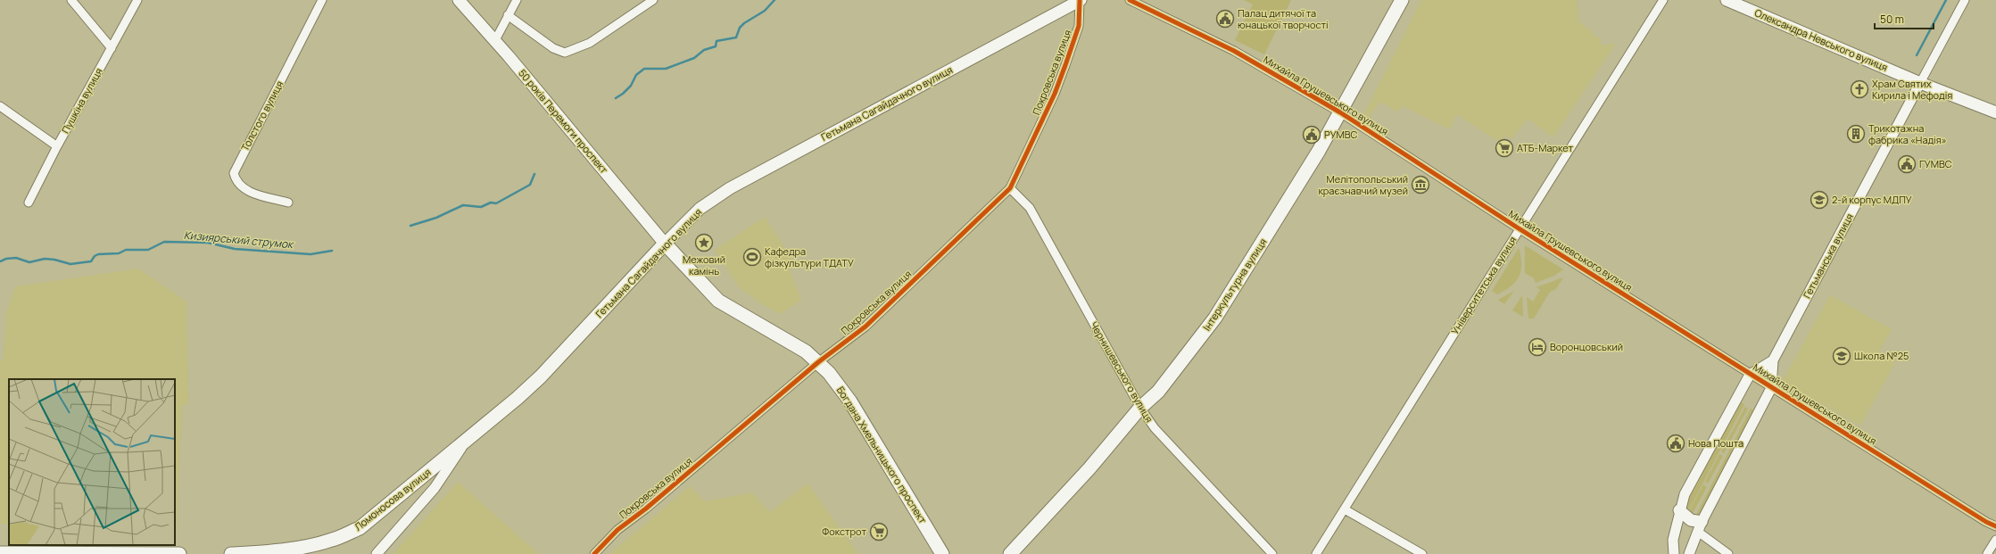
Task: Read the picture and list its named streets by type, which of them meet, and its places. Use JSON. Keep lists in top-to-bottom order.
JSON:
{
  "streets": {
    "highway": [
      "Гетьмана Сагайдачного вулиця",
      "Інтеркультурна вулиця",
      "Богдана Хмельницького проспект",
      "Ломоносова вулиця"
    ],
    "main road": ["Олександра Невського вулиця", "50 років Перемоги проспект"],
    "street": [
      "Покровська вулиця",
      "Михайла Грушевського вулиця",
      "Пушкіна вулиця",
      "Толстого вулиця",
      "Гетьманська вулиця",
      "Університетська вулиця",
      "Чернишевського вулиця"
    ]
  },
  "crossings": [
    ["Олександра Невського вулиця", "Гетьманська вулиця"],
    ["Покровська вулиця", "Гетьмана Сагайдачного вулиця"],
    ["Покровська вулиця", "Чернишевського вулиця"],
    ["Покровська вулиця", "Богдана Хмельницького проспект"],
    ["Михайла Грушевського вулиця", "Гетьманська вулиця"],
    ["Михайла Грушевського вулиця", "Інтеркультурна вулиця"],
    ["Михайла Грушевського вулиця", "Університетська вулиця"],
    ["Гетьмана Сагайдачного вулиця", "50 років Перемоги проспект"],
    ["Гетьмана Сагайдачного вулиця", "Богдана Хмельницького проспект"],
    ["Гетьмана Сагайдачного вулиця", "Ломоносова вулиця"],
    ["50 років Перемоги проспект", "Богдана Хмельницького проспект"],
    ["Інтеркультурна вулиця", "Чернишевського вулиця"]
  ],
  "water": ["Кизиярський струмок"],
  "places": {
    "public building": [
      "Палац дитячої та юнацької творчості",
      "РУМВC",
      "ГУМВС",
      "Нова Пошта"
    ],
    "church": ["Храм Святих Кирила і Мефодія"],
    "building": ["Трикотажна фабрика «Надія»"],
    "supermarket": ["АТБ-Маркет", "Фокстрот"],
    "museum": ["Мелітопольський краєзнавчий музей"],
    "school or university": ["2-й корпус МДПУ", "Школа №25"],
    "place": ["Межовий камінь"],
    "sports": ["Кафедра фізкультури ТДАТУ"],
    "hotel": ["Воронцовський"]
  },
  "scale_bar": "50 m"
}
